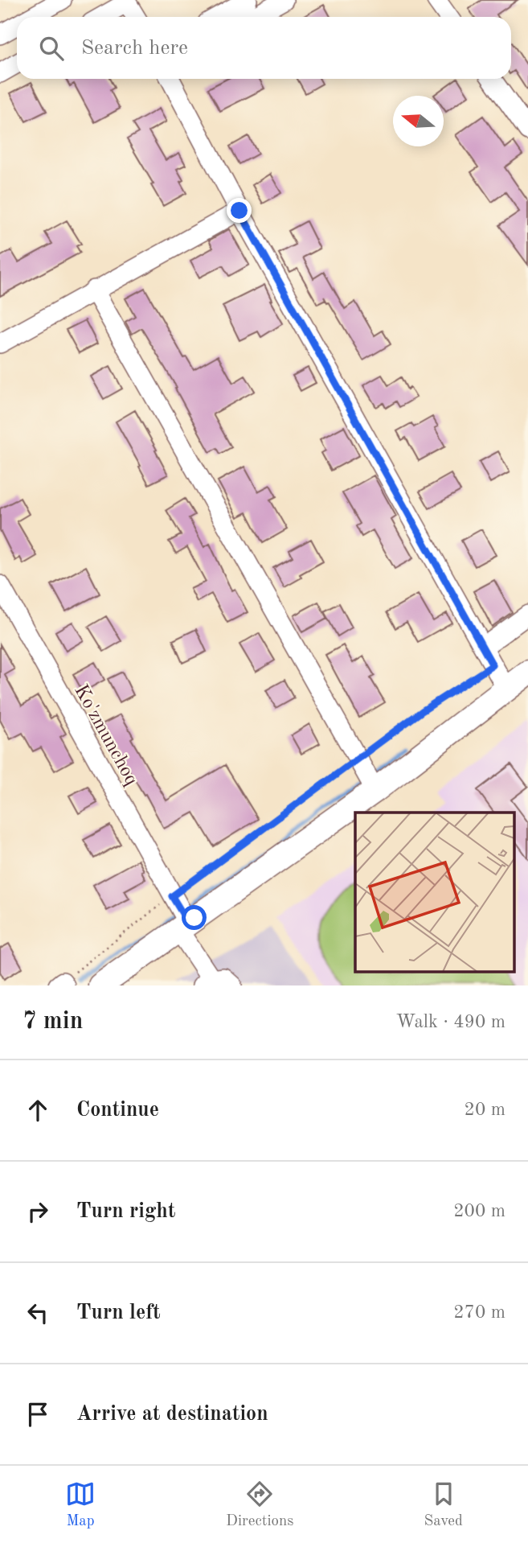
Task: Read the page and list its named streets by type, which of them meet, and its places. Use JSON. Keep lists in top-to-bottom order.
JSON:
{
  "streets": {
    "street": ["Ko'zmunchoq"]
  },
  "north": "left",
  "page": {
    "search": "Search here",
    "heading": ["7 min", "Walk · 490 m"],
    "list": [
      ["Continue", "20 m"],
      ["Turn right", "200 m"],
      ["Turn left", "270 m"],
      "Arrive at destination"
    ],
    "nav": ["Map", "Directions", "Saved"]
  }
}
